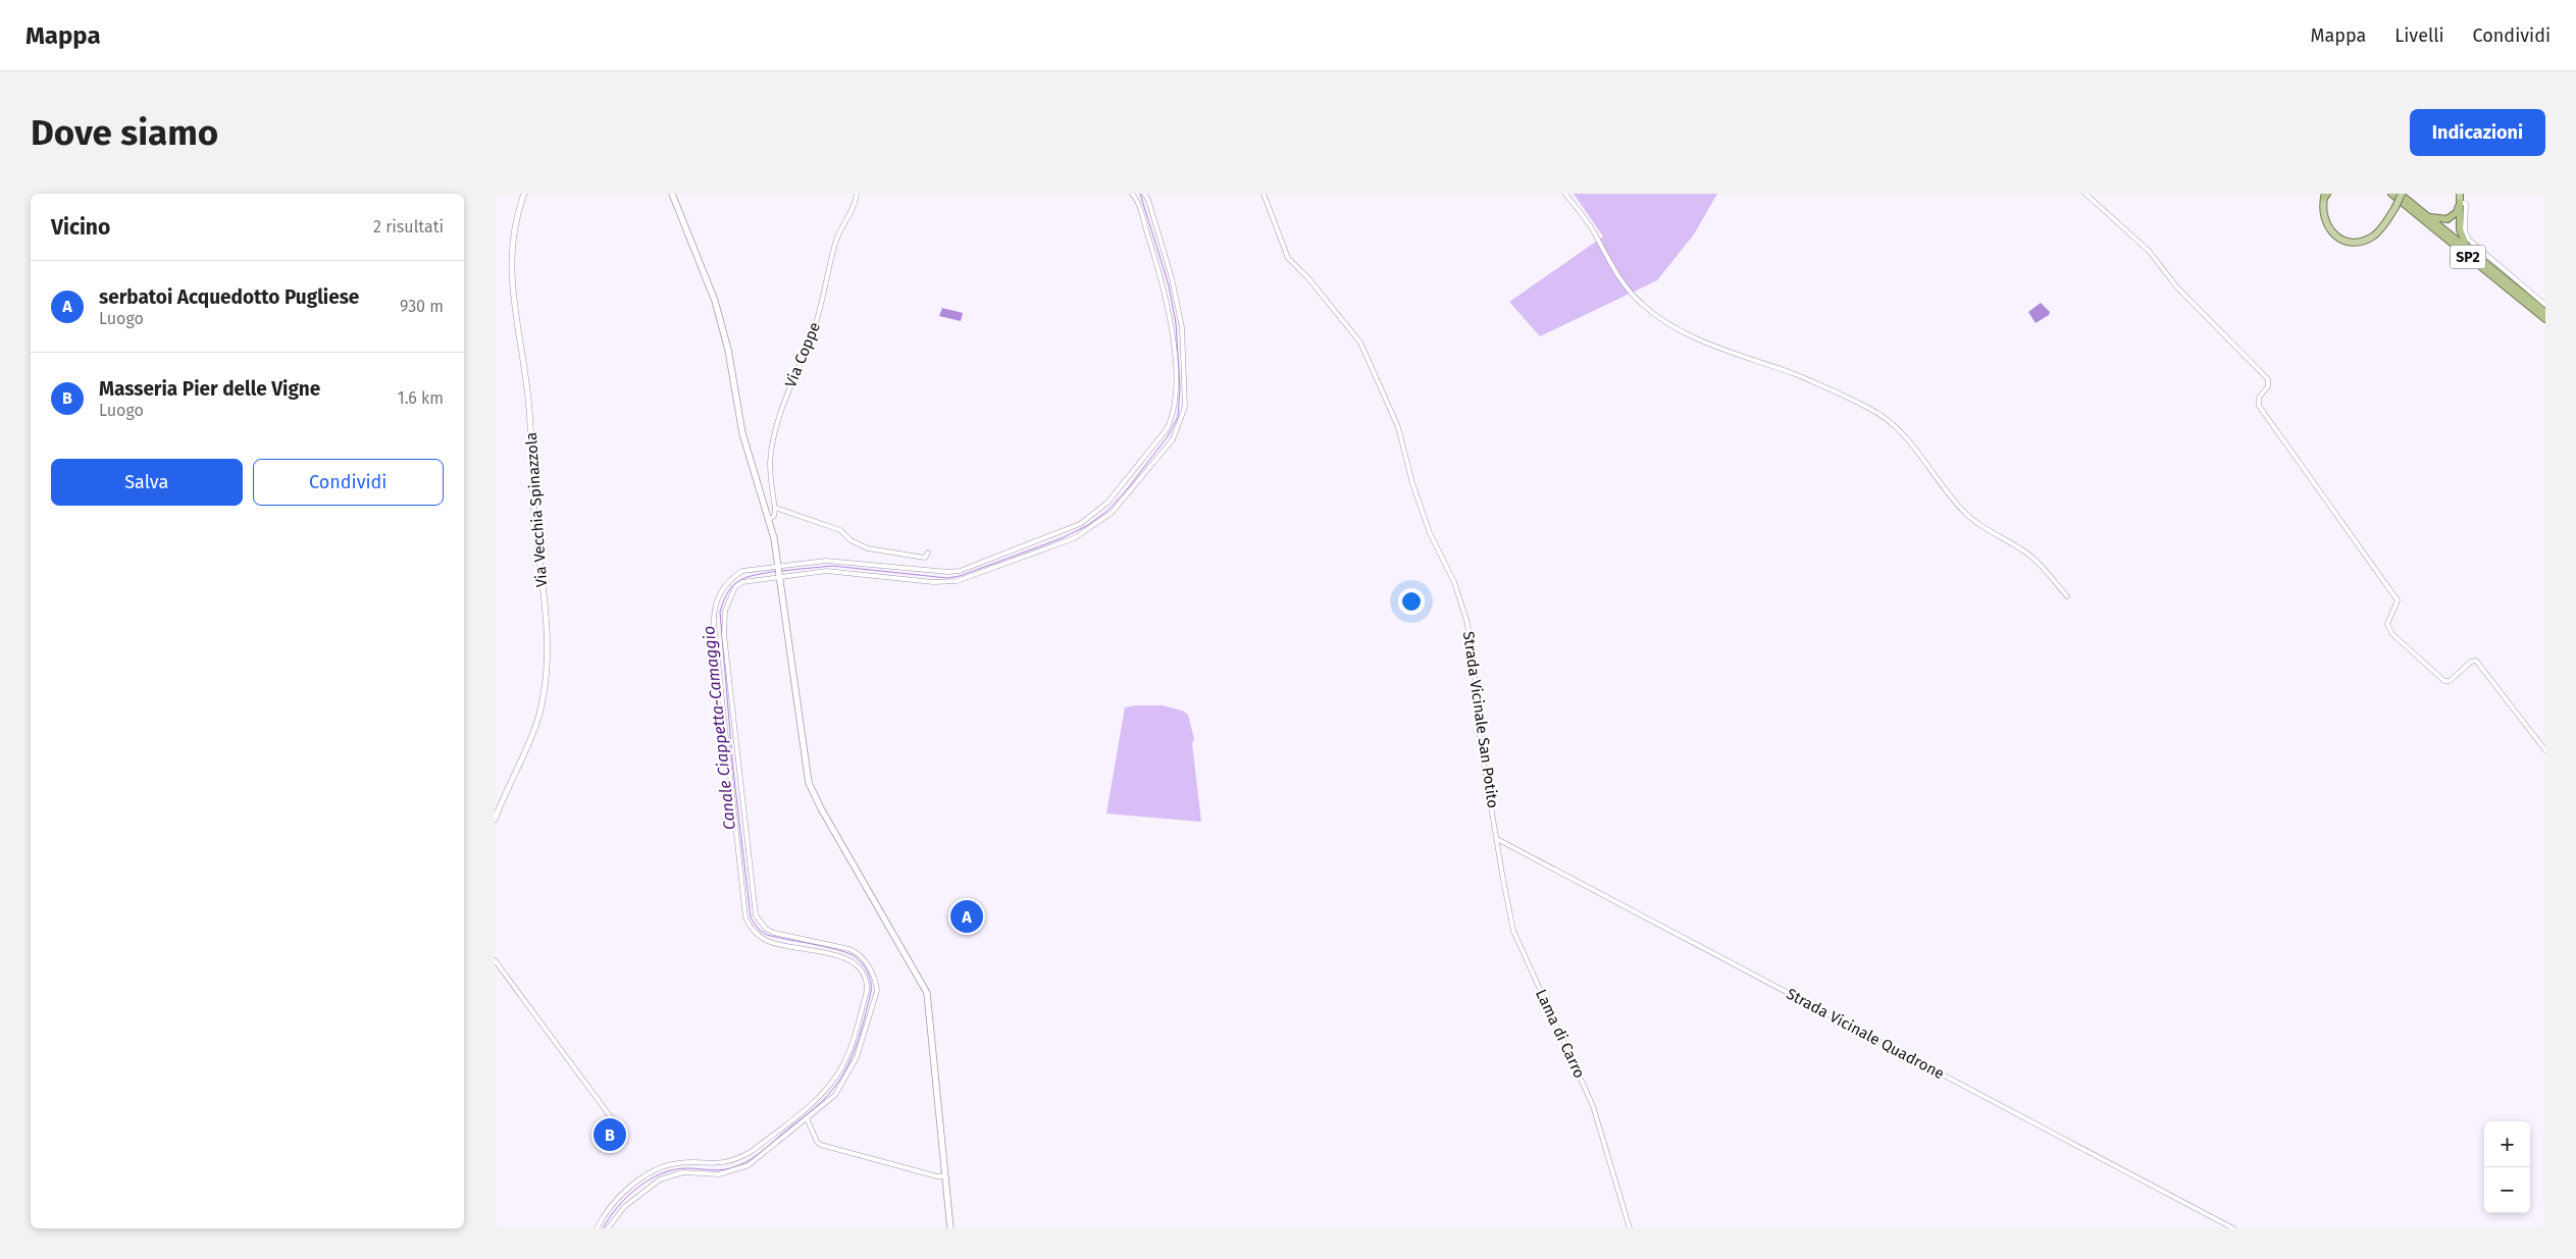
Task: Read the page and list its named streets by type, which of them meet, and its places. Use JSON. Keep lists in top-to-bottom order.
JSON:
{
  "streets": {
    "highway": ["SP2"],
    "street": [
      "Via Coppe",
      "Via Vecchia Spinazzola",
      "Strada Vicinale San Potito",
      "Lama di Carro",
      "Strada Vicinale Quadrone"
    ]
  },
  "crossings": [
    ["Strada Vicinale San Potito", "Lama di Carro"],
    ["Strada Vicinale San Potito", "Strada Vicinale Quadrone"],
    ["Lama di Carro", "Strada Vicinale Quadrone"]
  ],
  "water": ["Canale Ciappetta-Camaggio"],
  "page": {
    "header": "Mappa",
    "nav": ["Mappa", "Livelli", "Condividi"],
    "buttons": [
      "Indicazioni",
      ["Salva", "Condividi"]
    ],
    "title": "Dove siamo",
    "heading": ["Vicino", "2 risultati"],
    "list": [
      {
        "mark": "A",
        "name": "serbatoi Acquedotto Pugliese",
        "note": "Luogo",
        "value": "930 m"
      },
      {
        "mark": "B",
        "name": "Masseria Pier delle Vigne",
        "note": "Luogo",
        "value": "1.6 km"
      }
    ],
    "pins": ["A", "B"],
    "map_buttons": ["+", "−"]
  }
}
